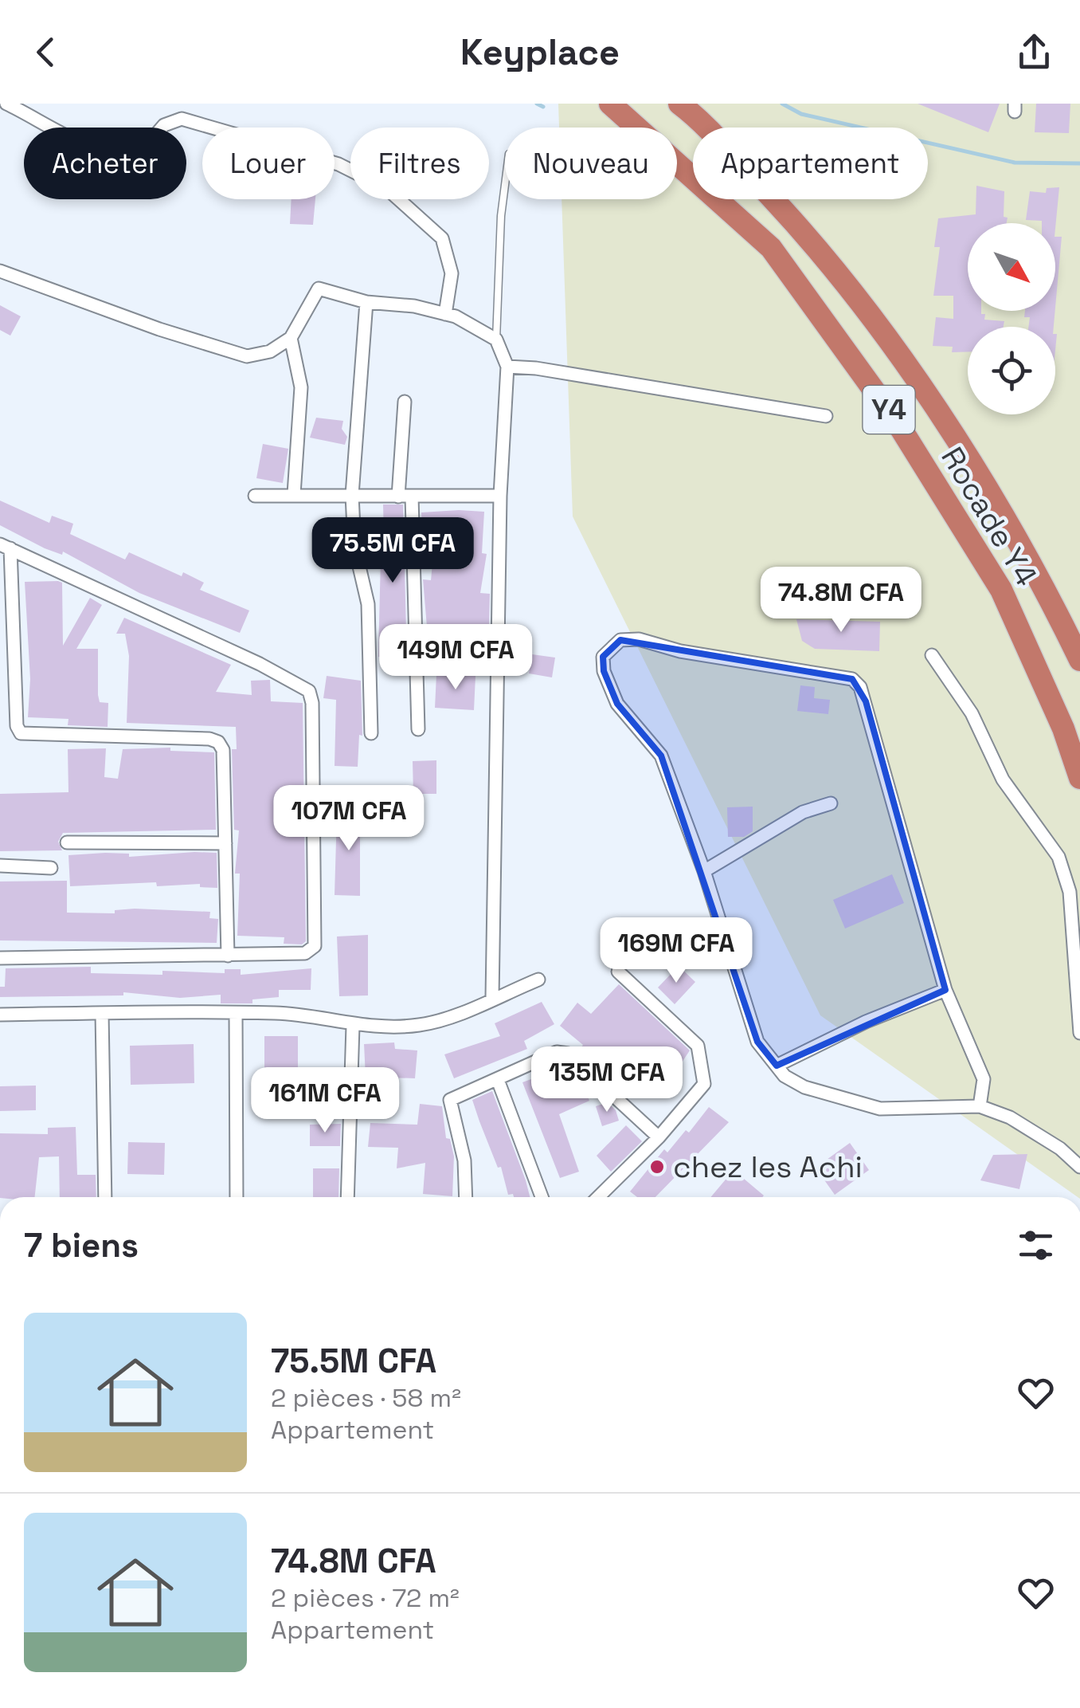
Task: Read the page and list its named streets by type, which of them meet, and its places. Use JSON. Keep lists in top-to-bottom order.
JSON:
{
  "streets": {
    "highway": ["Y4", "Rocade Y4"]
  },
  "places": ["chez les Achi"],
  "north": "bottom right",
  "page": {
    "header": "Keyplace",
    "chip": [
      "Acheter",
      "Louer",
      "Filtres",
      "Nouveau",
      "Appartement"
    ],
    "price": [
      "75.5M CFA",
      "74.8M CFA",
      "149M CFA",
      "107M CFA",
      "169M CFA",
      "135M CFA",
      "161M CFA"
    ],
    "heading": "7 biens",
    "list": [
      {
        "name": "75.5M CFA",
        "note": "2 pièces · 58 m² · Appartement"
      },
      {
        "name": "74.8M CFA",
        "note": "2 pièces · 72 m² · Appartement"
      }
    ]
  }
}
